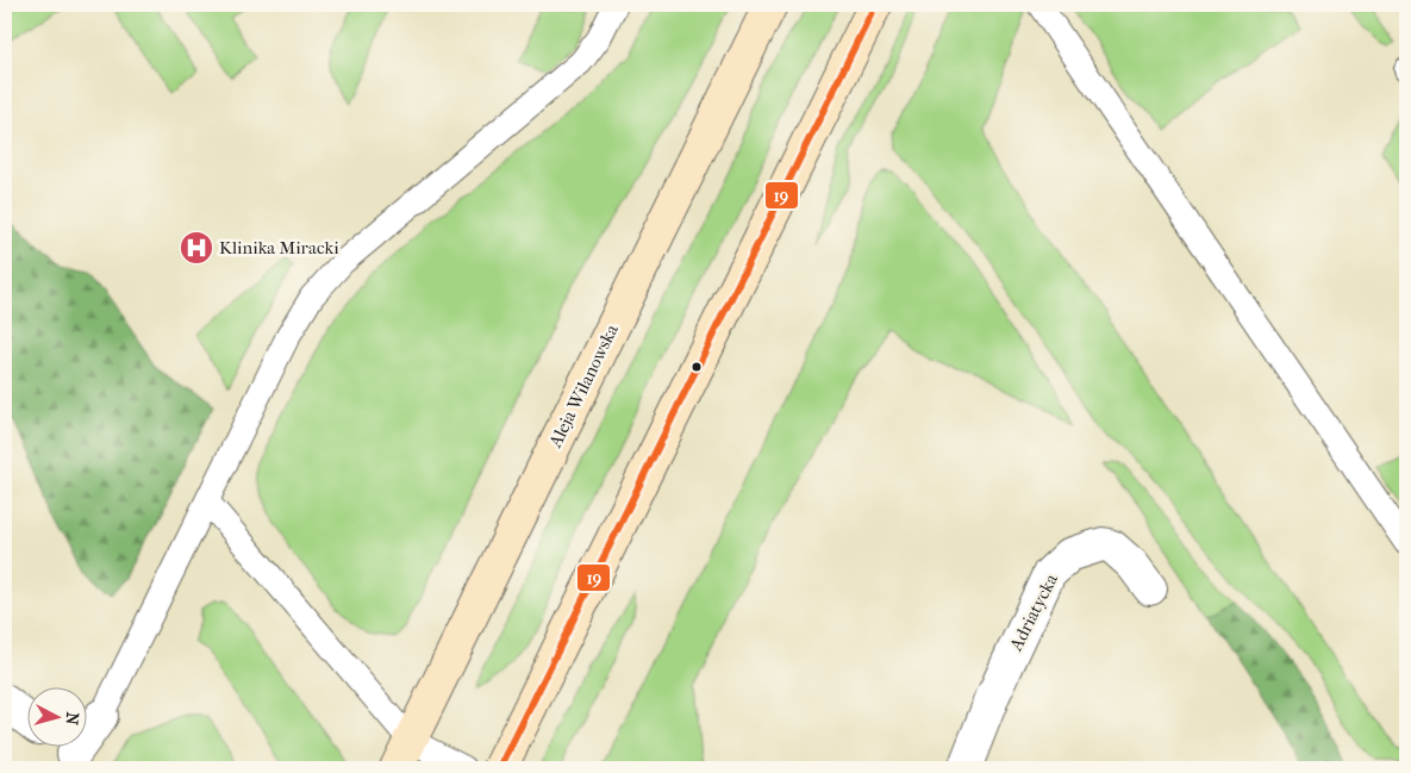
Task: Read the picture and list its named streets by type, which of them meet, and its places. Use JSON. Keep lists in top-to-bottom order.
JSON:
{
  "streets": {
    "main road": ["Aleja Wilanowska"],
    "street": ["Adriatycka"]
  },
  "places": {
    "hospital": ["Klinika Miracki"]
  },
  "lines": ["transit line 19"],
  "north": "right"
}
